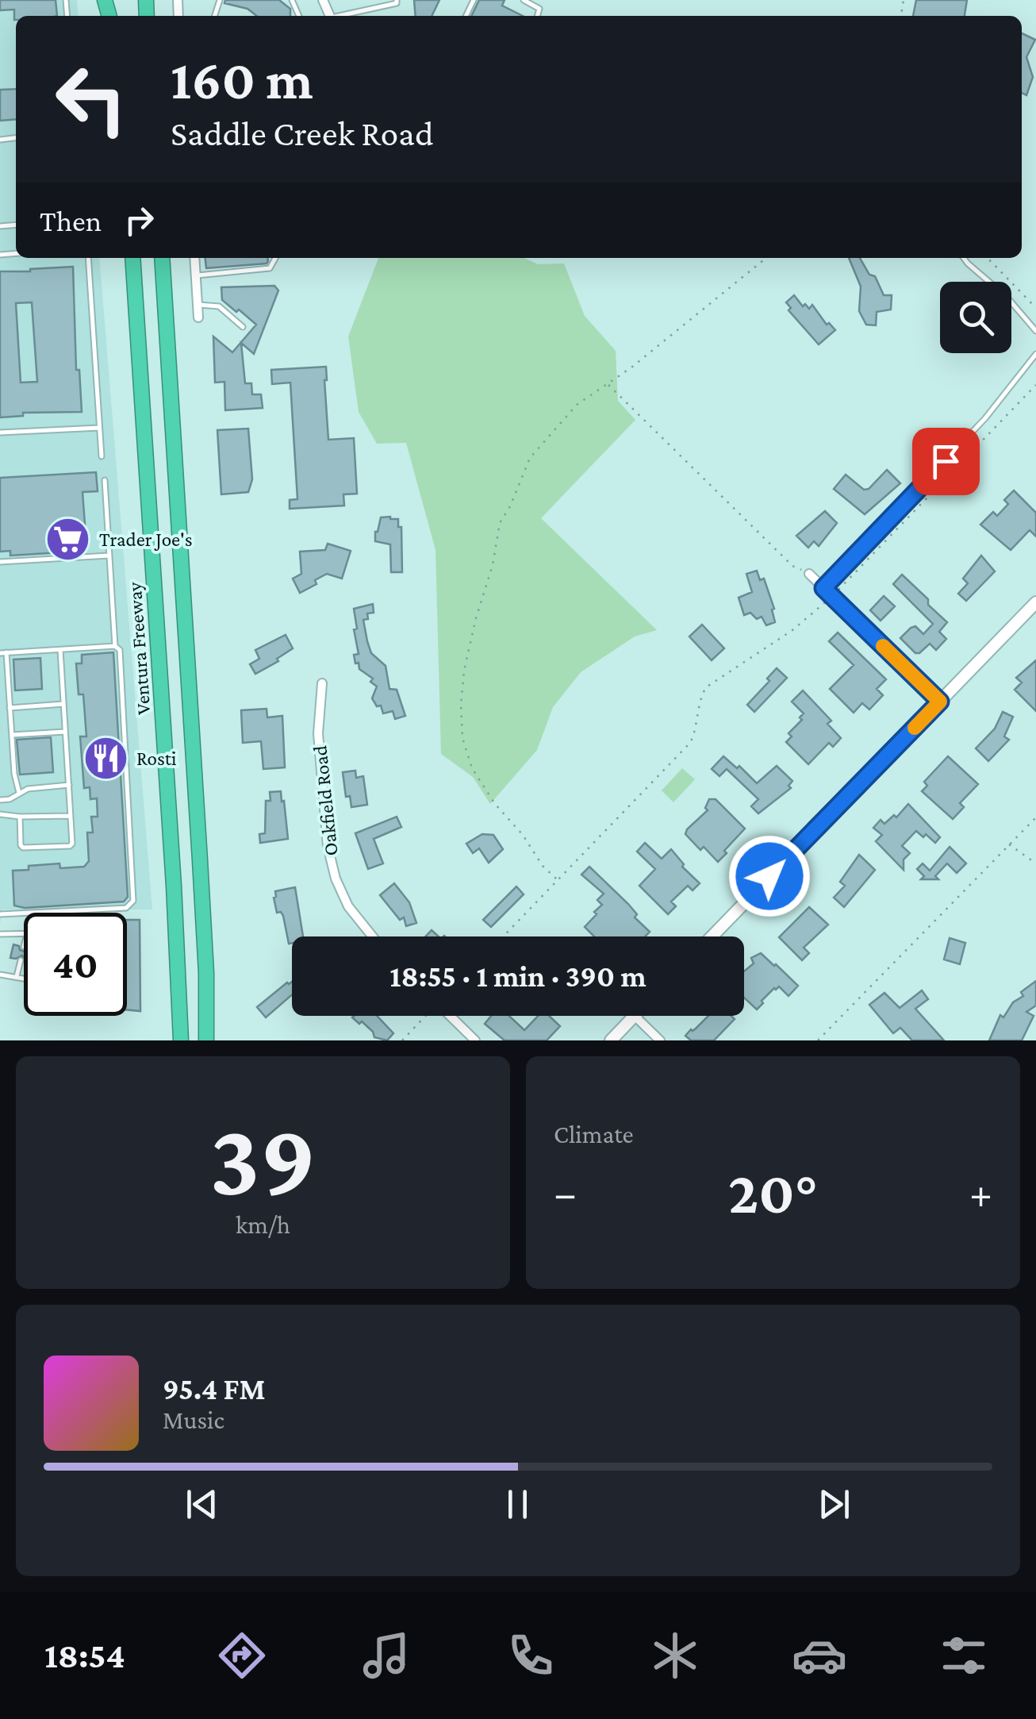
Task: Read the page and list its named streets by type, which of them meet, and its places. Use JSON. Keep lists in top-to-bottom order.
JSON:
{
  "streets": {
    "highway": ["Ventura Freeway"],
    "street": ["Oakfield Road"]
  },
  "places": {
    "supermarket": ["Trader Joe's"],
    "restaurant": ["Rosti"]
  },
  "page": {
    "turn": ["160 m", "Saddle Creek Road"],
    "then": "Then",
    "limit": "40",
    "trip": "18:55 · 1 min · 390 m",
    "tile": [
      ["39", "km/h"],
      "Climate"
    ],
    "heat": ["−", "20°", "+"],
    "song": ["95.4 FM", "Music"],
    "tabs": "18:54"
  }
}
